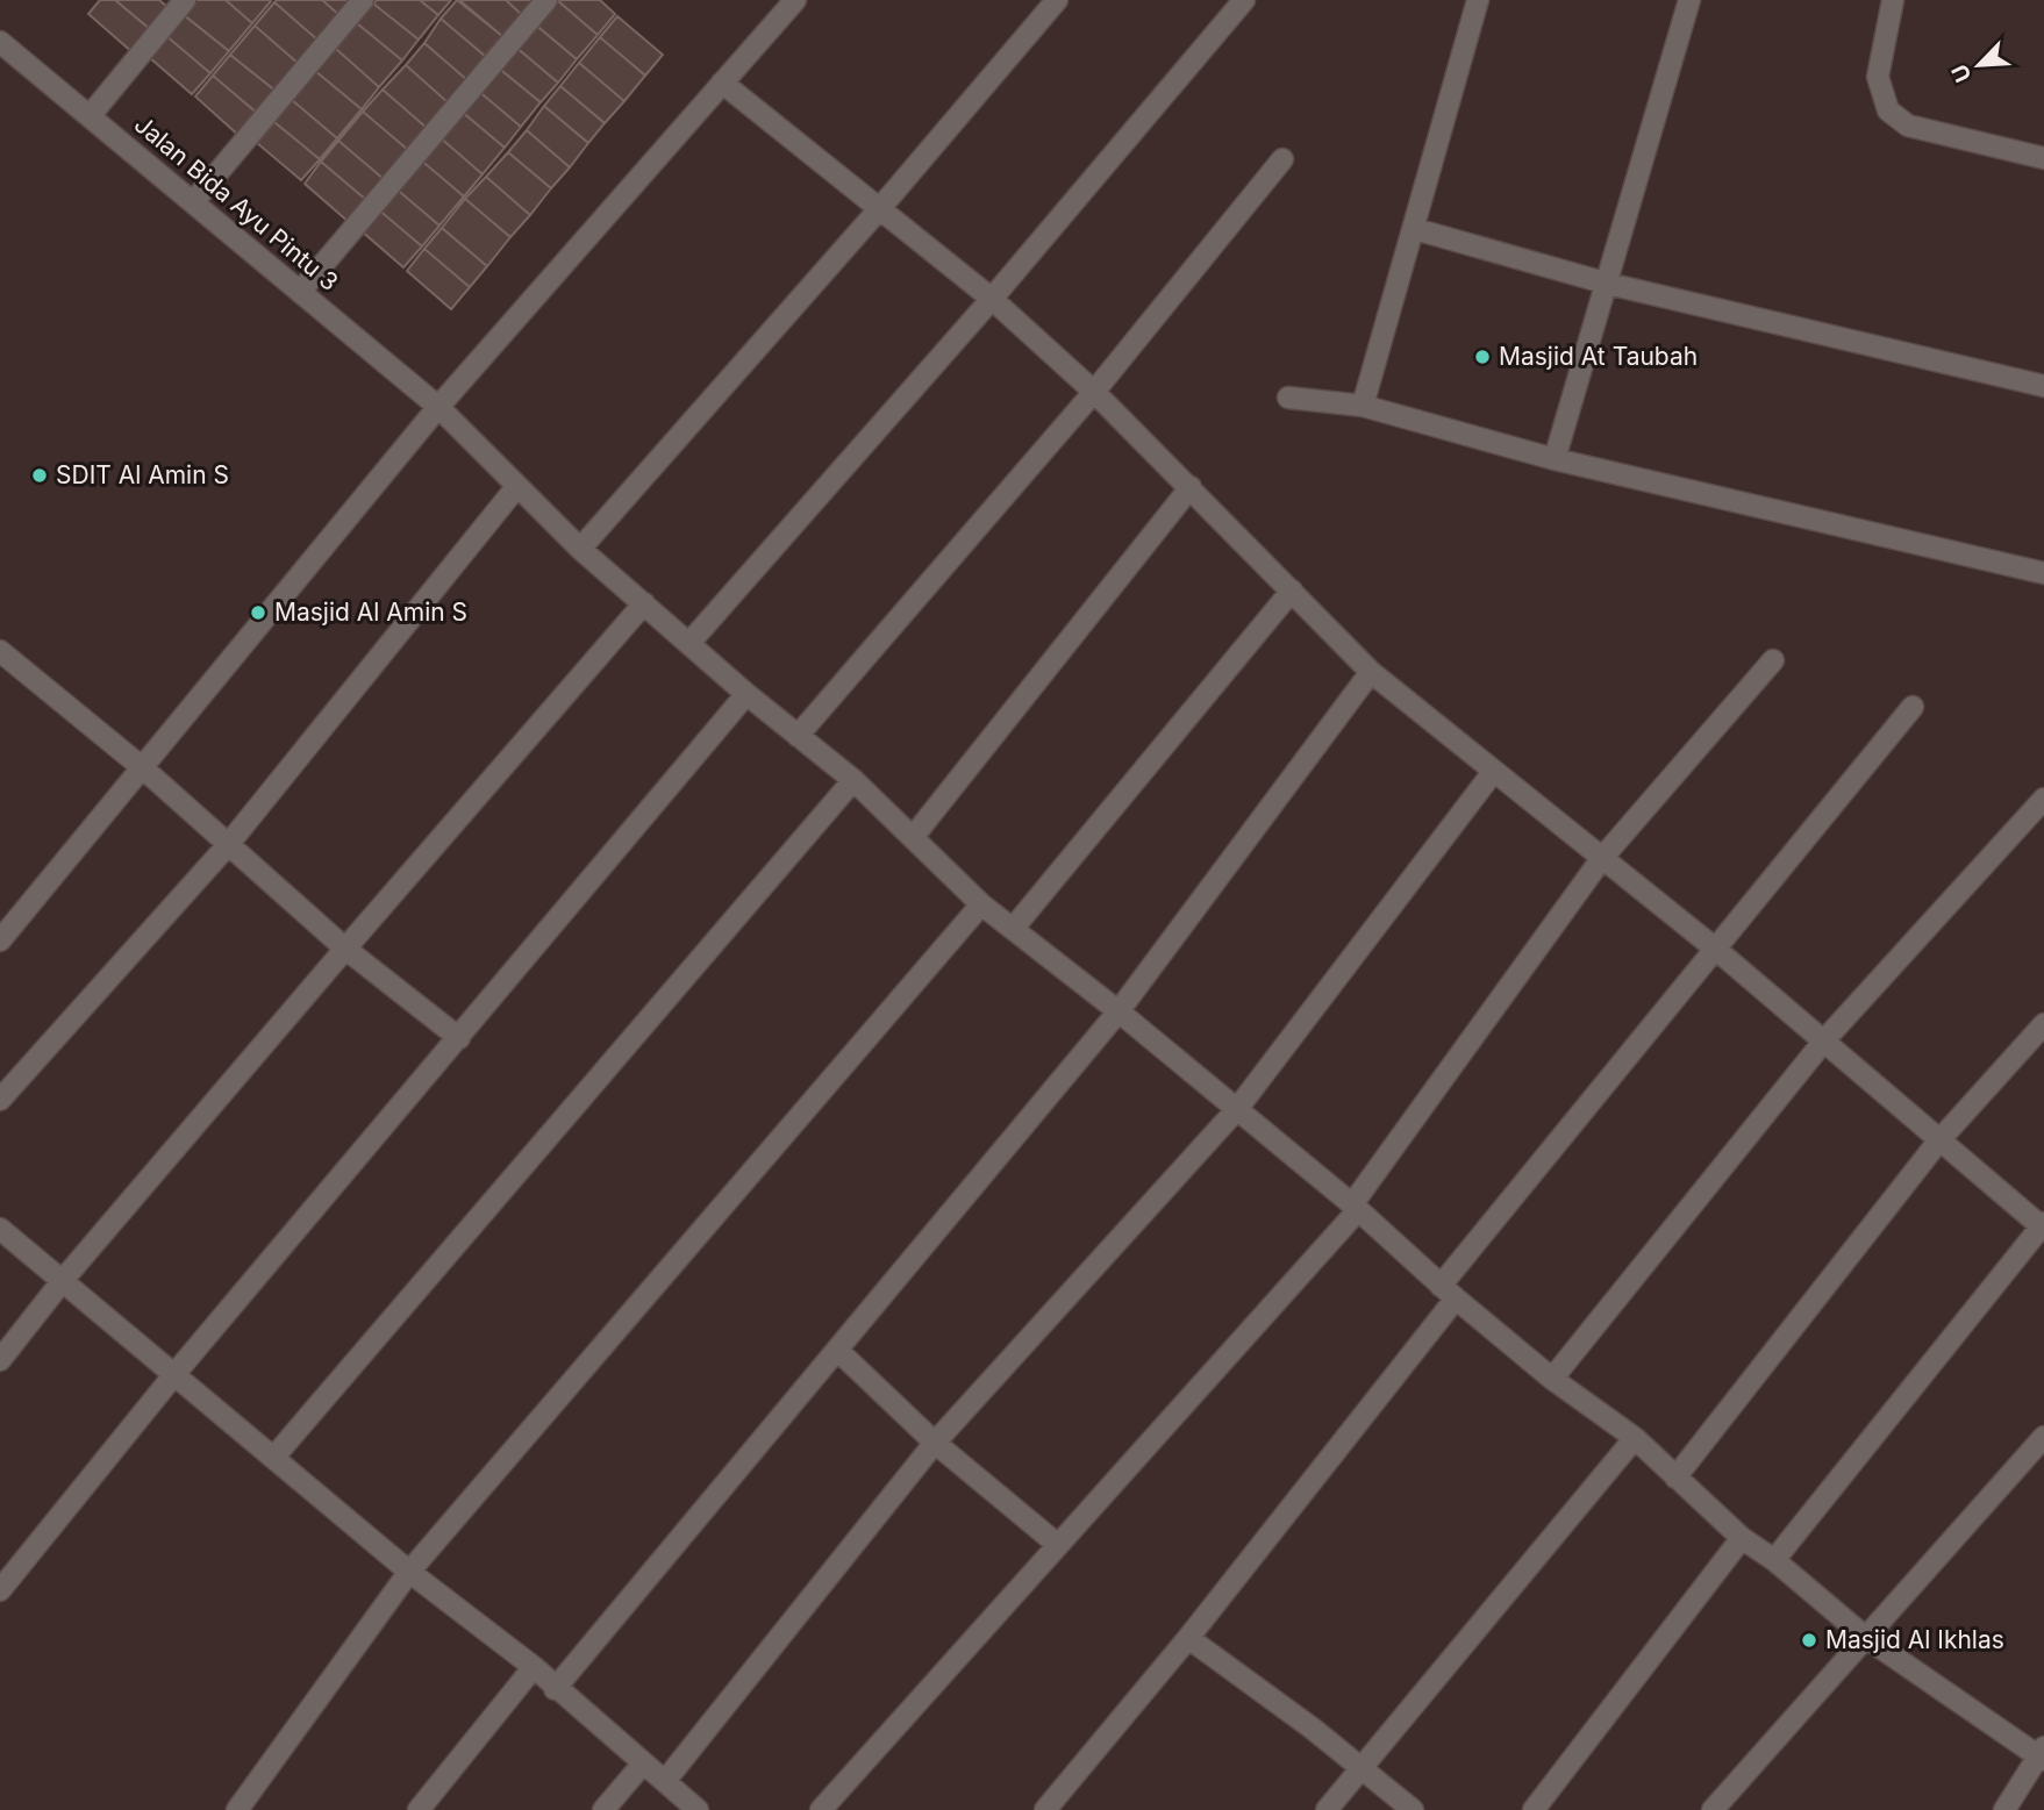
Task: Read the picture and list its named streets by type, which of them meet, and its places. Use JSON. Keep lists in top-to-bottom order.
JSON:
{
  "streets": {
    "street": ["Jalan Bida Ayu Pintu 3"]
  },
  "places": [
    "Masjid At Taubah",
    "SDIT Al Amin S",
    "Masjid Al Amin S",
    "Masjid Al Ikhlas"
  ],
  "north": "bottom left"
}
